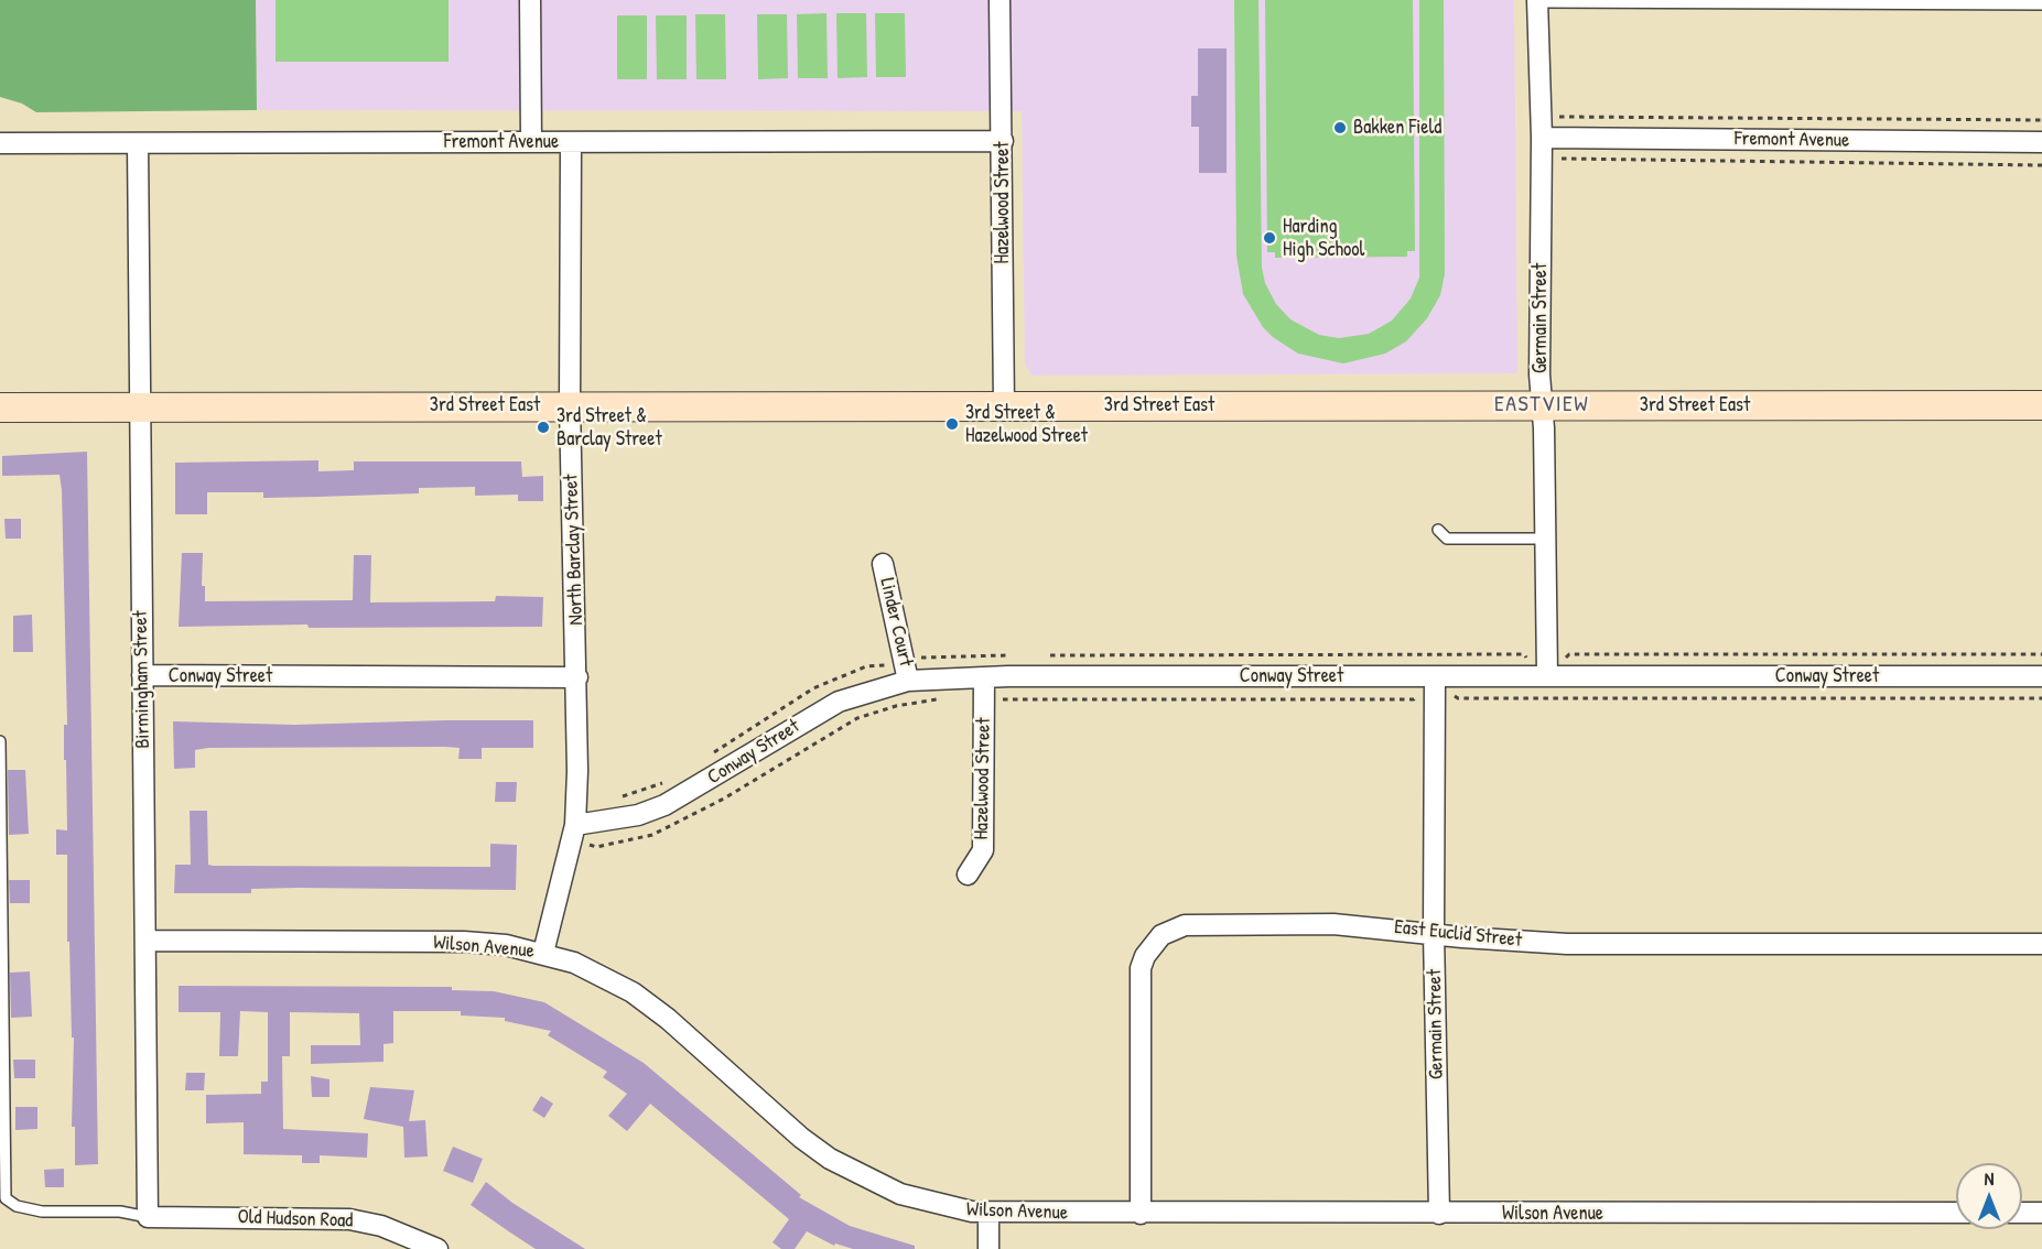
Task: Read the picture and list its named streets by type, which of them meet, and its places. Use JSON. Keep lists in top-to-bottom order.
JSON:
{
  "streets": {
    "street": [
      "Fremont Avenue",
      "Hazelwood Street",
      "Germain Street",
      "3rd Street East",
      "North Barclay Street",
      "Linder Court",
      "Conway Street",
      "Birmingham Street",
      "East Euclid Street",
      "Wilson Avenue",
      "Old Hudson Road"
    ]
  },
  "crossings": [
    ["Fremont Avenue", "Hazelwood Street"],
    ["Fremont Avenue", "Germain Street"],
    ["Fremont Avenue", "North Barclay Street"],
    ["Fremont Avenue", "Birmingham Street"],
    ["Hazelwood Street", "3rd Street East"],
    ["Hazelwood Street", "Conway Street"],
    ["Germain Street", "3rd Street East"],
    ["Germain Street", "Conway Street"],
    ["Germain Street", "East Euclid Street"],
    ["Germain Street", "Wilson Avenue"],
    ["3rd Street East", "North Barclay Street"],
    ["3rd Street East", "Birmingham Street"],
    ["North Barclay Street", "Conway Street"],
    ["North Barclay Street", "Wilson Avenue"],
    ["Linder Court", "Conway Street"],
    ["Conway Street", "Birmingham Street"],
    ["Birmingham Street", "Wilson Avenue"],
    ["Birmingham Street", "Old Hudson Road"],
    ["East Euclid Street", "Wilson Avenue"]
  ],
  "districts": ["EASTVIEW"],
  "places": [
    "Bakken Field",
    "Harding High School",
    "3rd Street & Hazelwood Street",
    "3rd Street & Barclay Street"
  ],
  "north": "top"
}
